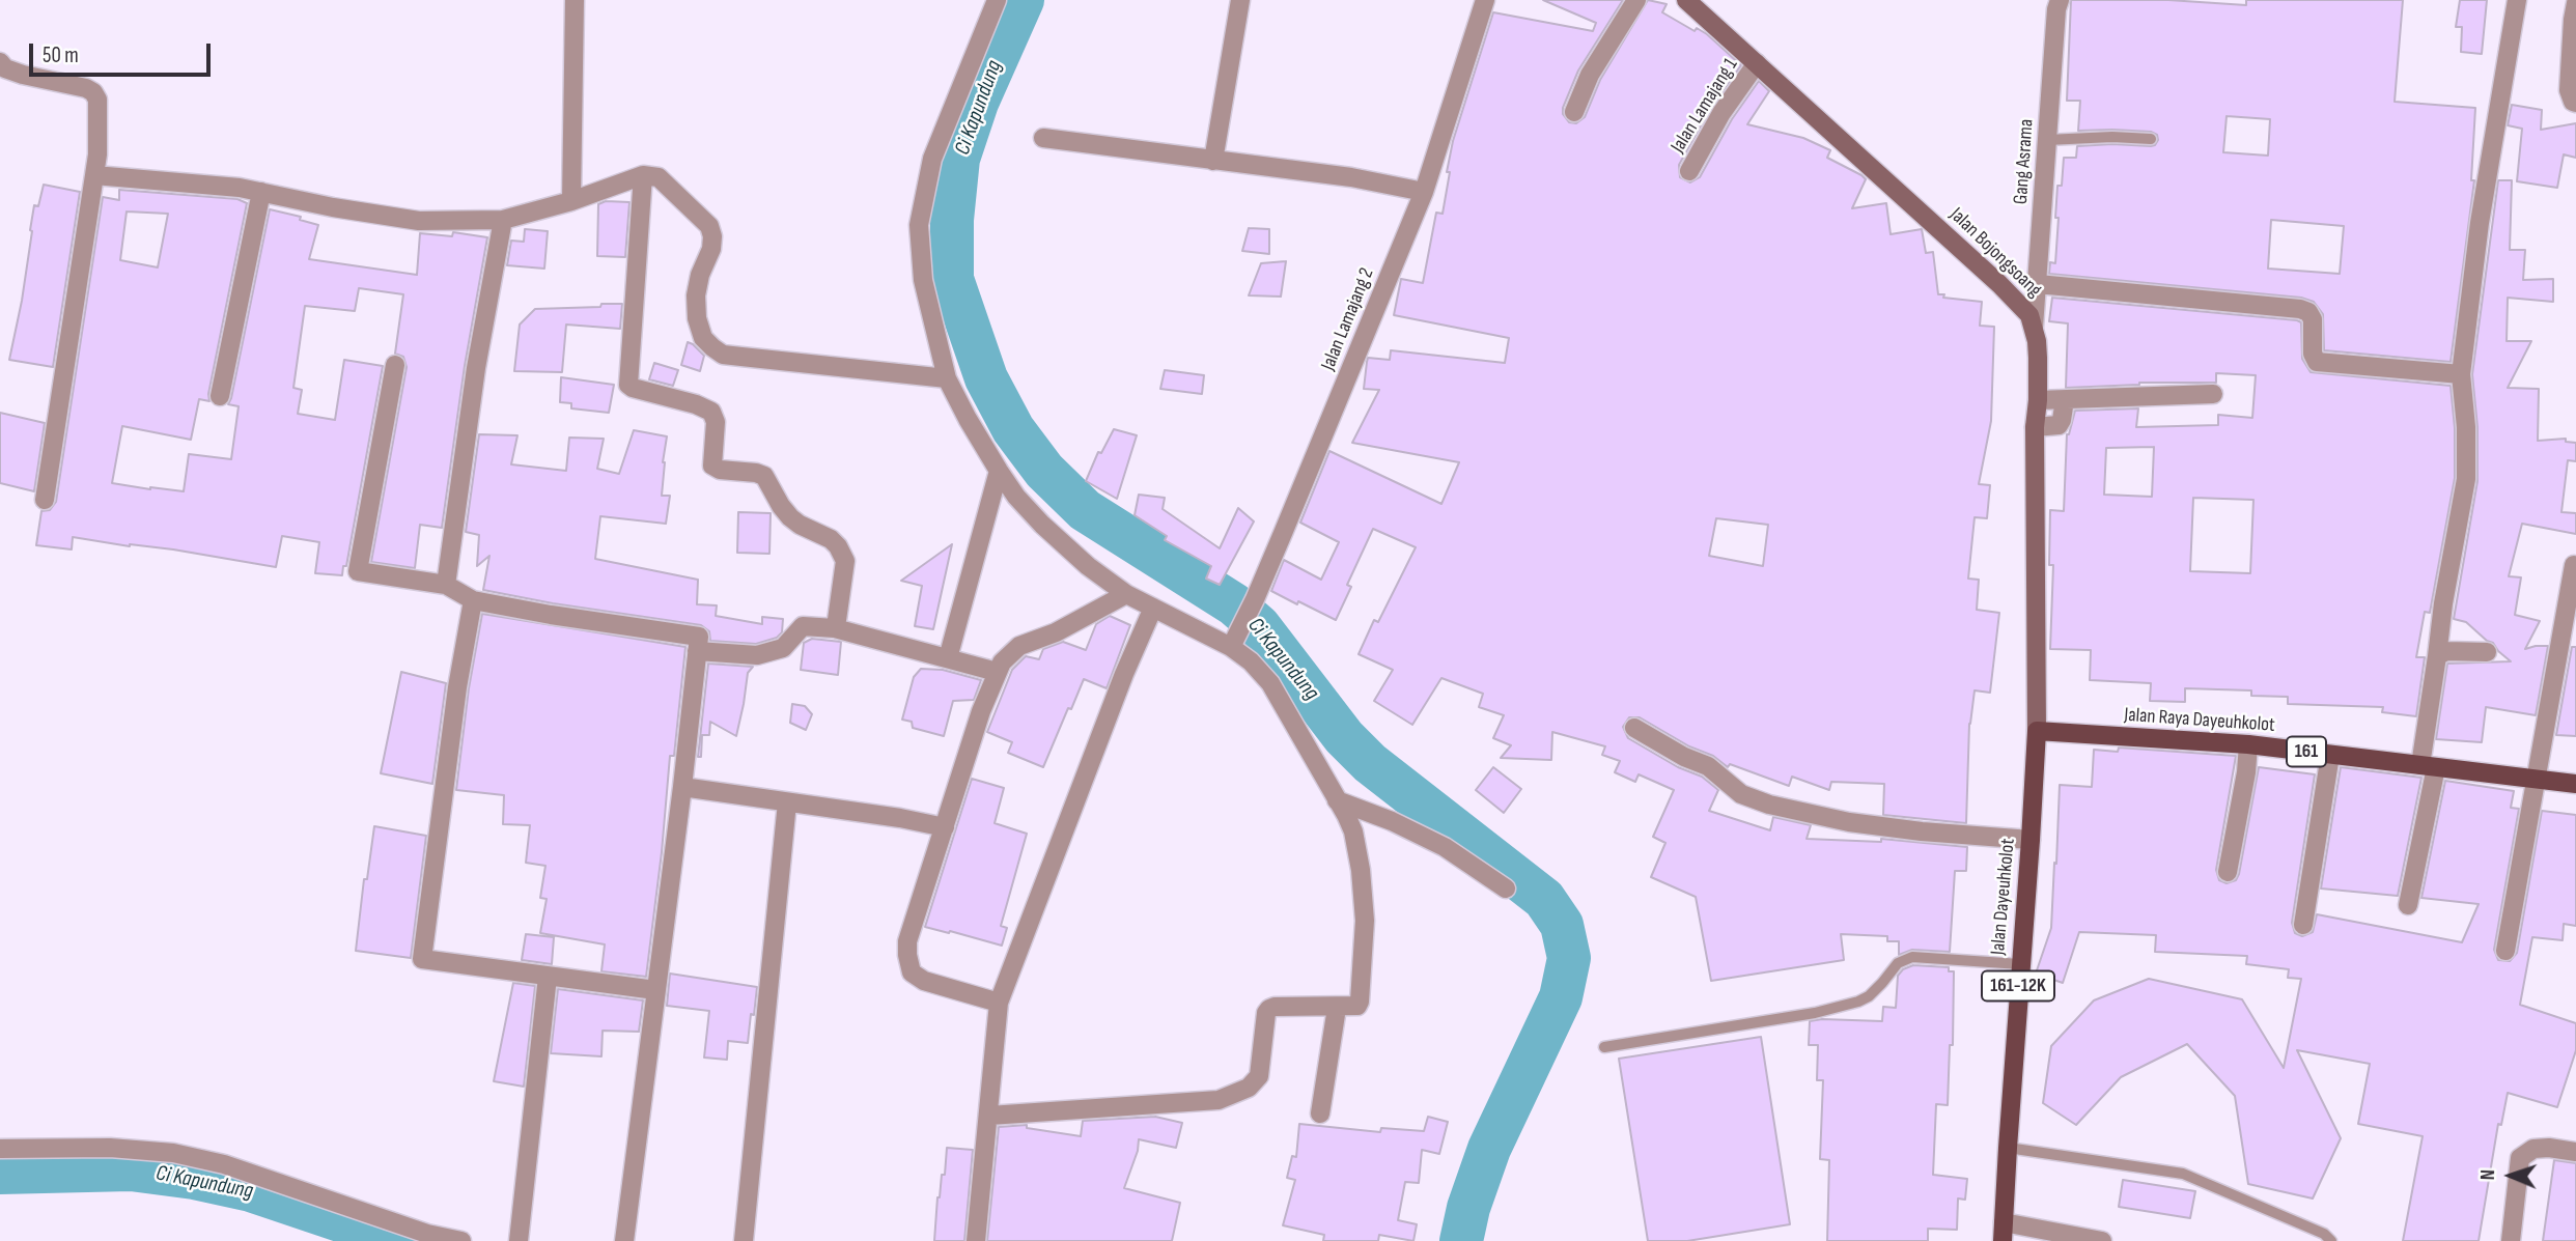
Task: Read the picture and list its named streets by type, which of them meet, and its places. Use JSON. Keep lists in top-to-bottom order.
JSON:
{
  "streets": {
    "main road": [
      "Jalan Bojongsoang",
      "Jalan Raya Dayeuhkolot",
      "161",
      "Jalan Dayeuhkolot",
      "161-12K"
    ],
    "street": ["Jalan Lamajang 1", "Gang Asrama", "Jalan Lamajang 2"]
  },
  "crossings": [
    ["Jalan Lamajang 1", "Jalan Bojongsoang"],
    ["Gang Asrama", "Jalan Bojongsoang"],
    ["Jalan Bojongsoang", "Jalan Raya Dayeuhkolot"],
    ["Jalan Bojongsoang", "Jalan Dayeuhkolot"],
    ["Jalan Raya Dayeuhkolot", "Jalan Dayeuhkolot"]
  ],
  "water": ["Ci Kapundung"],
  "scale_bar": "50 m",
  "north": "left"
}
